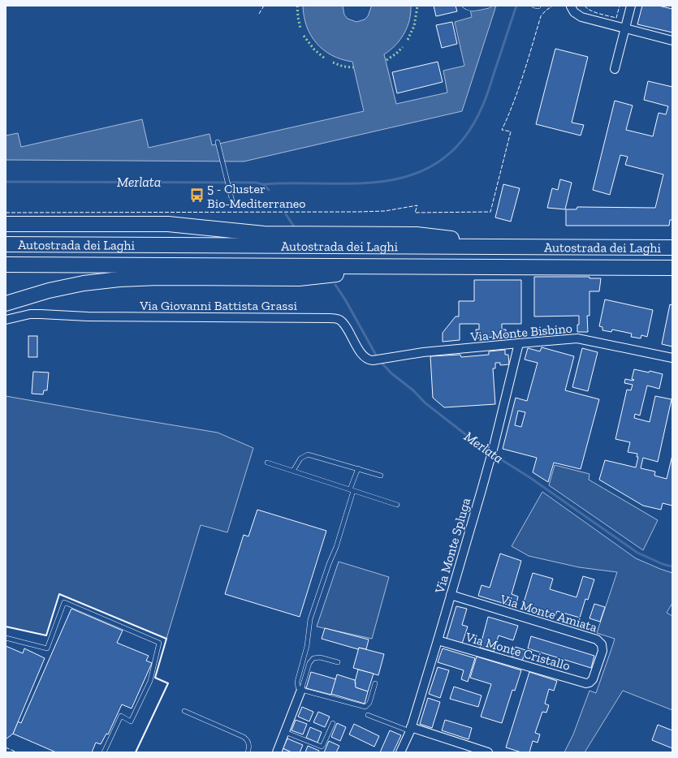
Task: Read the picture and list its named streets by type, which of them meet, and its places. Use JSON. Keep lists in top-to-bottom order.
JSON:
{
  "streets": {
    "highway": ["Autostrada dei Laghi"],
    "street": [
      "Via Giovanni Battista Grassi",
      "Via Monte Bisbino",
      "Via Monte Spluga",
      "Via Monte Amiata",
      "Via Monte Cristallo"
    ]
  },
  "crossings": [
    ["Via Giovanni Battista Grassi", "Via Monte Bisbino"],
    ["Via Monte Bisbino", "Via Monte Spluga"],
    ["Via Monte Spluga", "Via Monte Amiata"],
    ["Via Monte Spluga", "Via Monte Cristallo"],
    ["Via Monte Amiata", "Via Monte Cristallo"]
  ],
  "water": ["Merlata"],
  "places": {
    "bus stop": ["5 - Cluster Bio-Mediterraneo"]
  }
}
